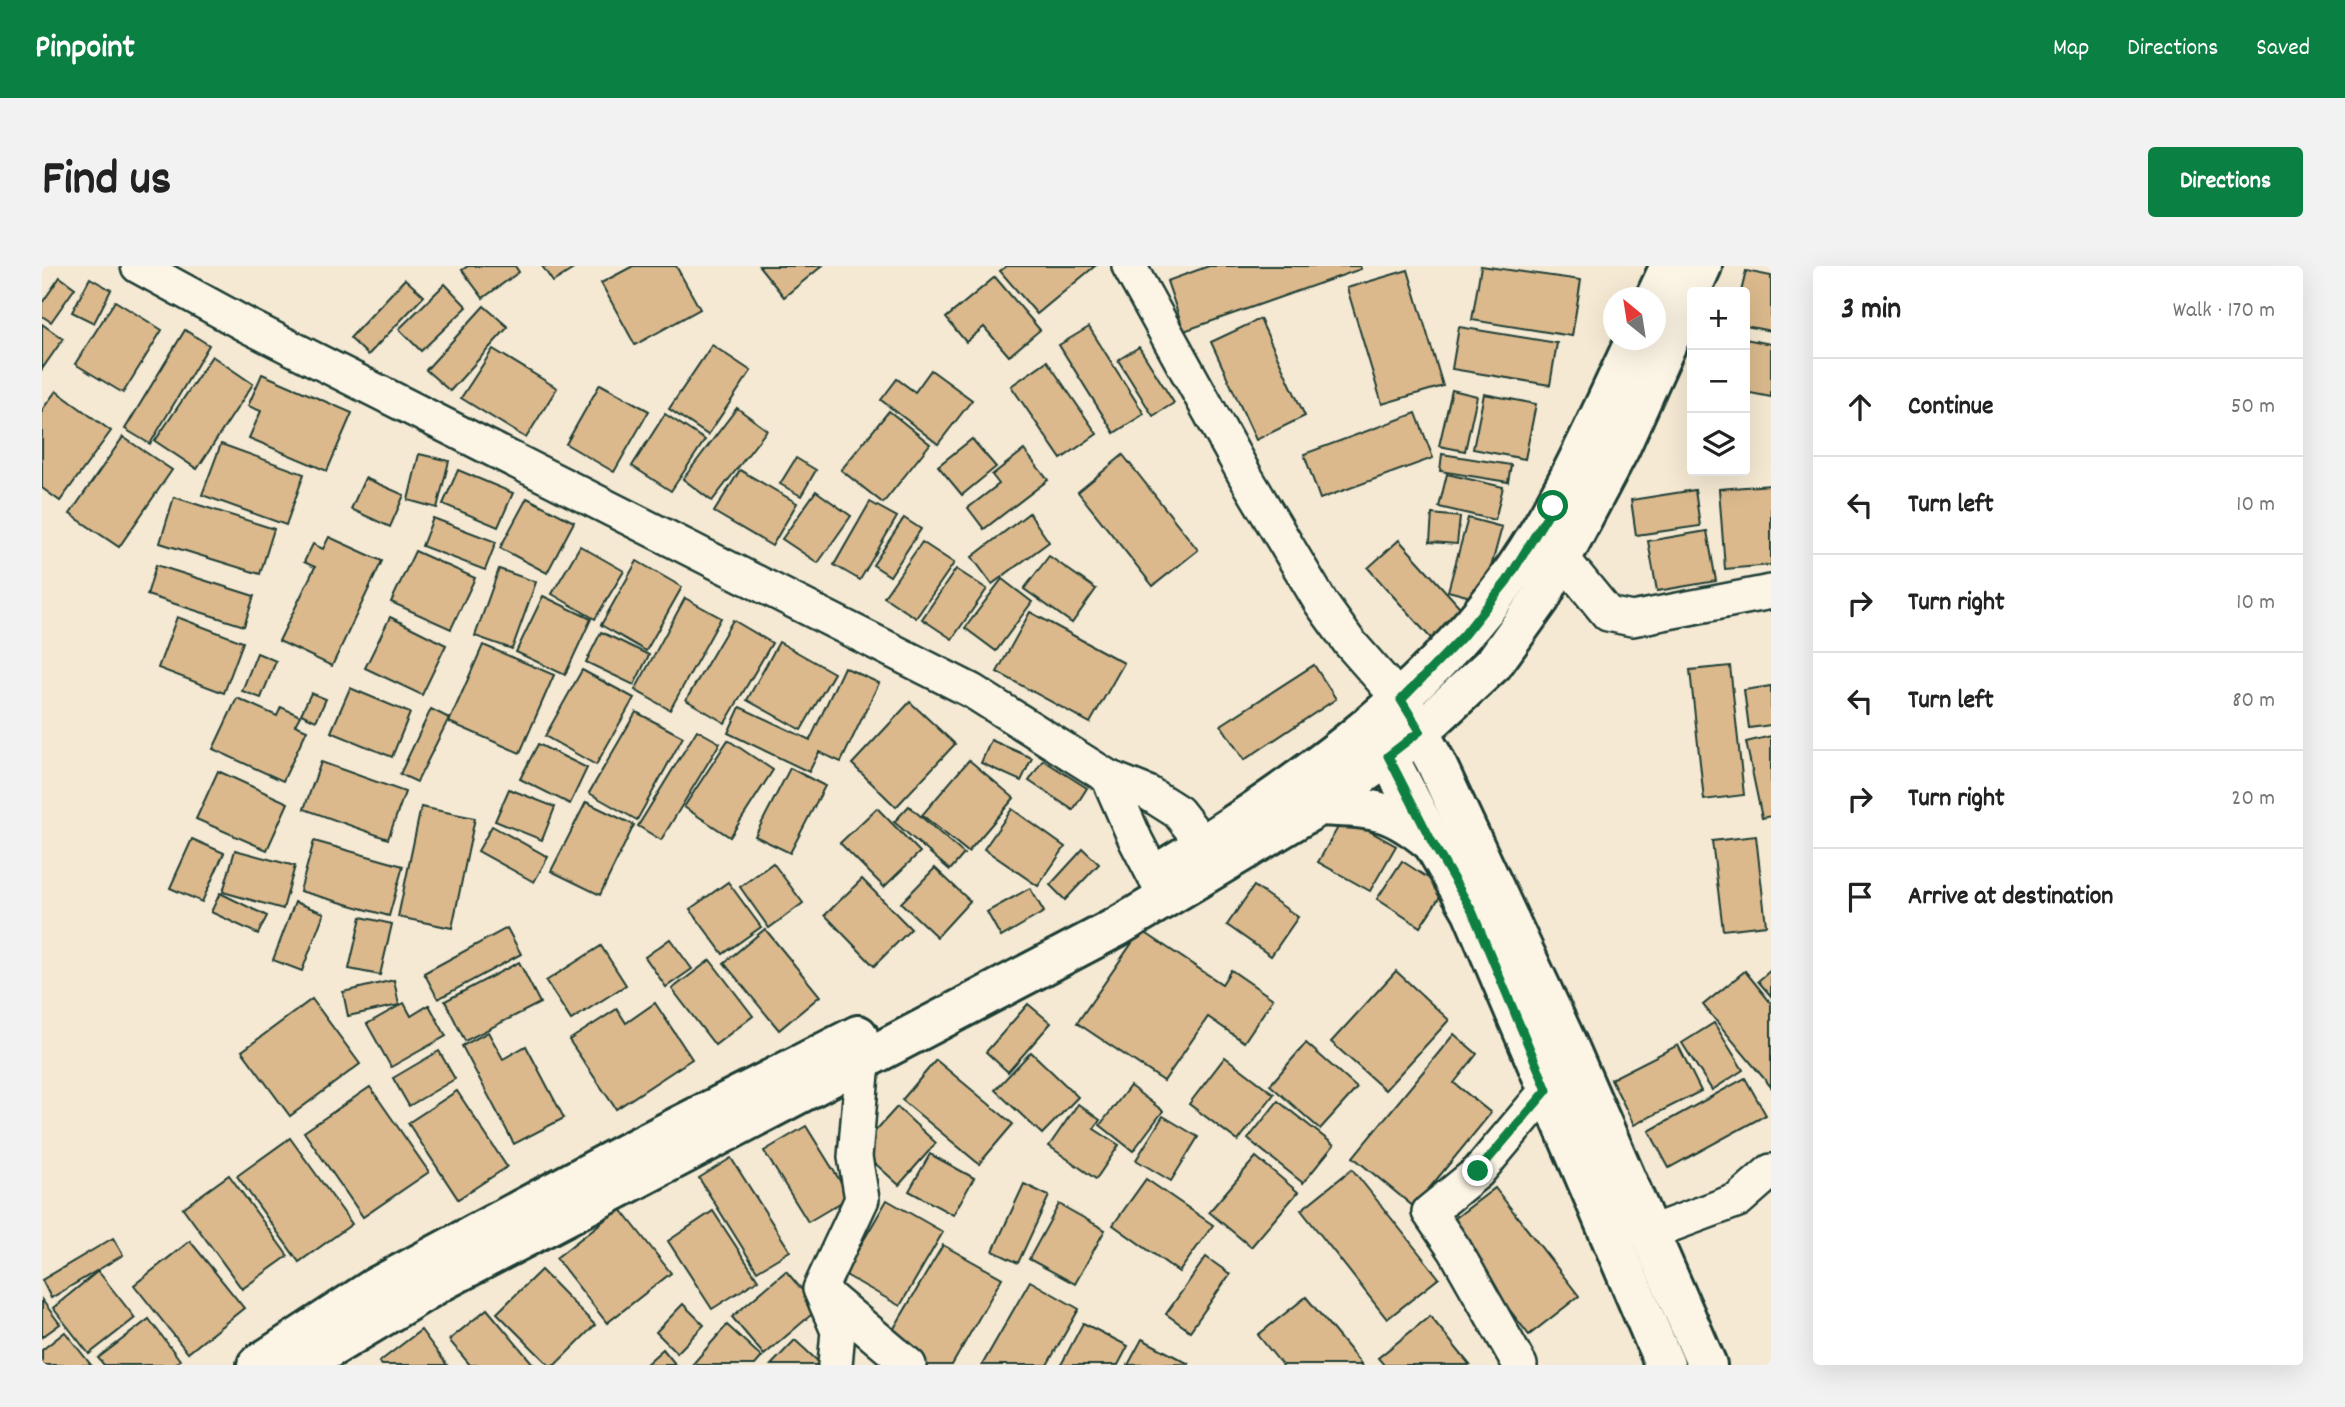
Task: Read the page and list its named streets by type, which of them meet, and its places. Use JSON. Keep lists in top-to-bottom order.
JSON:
{
  "north": "top left",
  "page": {
    "header": "Pinpoint",
    "nav": ["Map", "Directions", "Saved"],
    "title": "Find us",
    "buttons": "Directions",
    "heading": ["3 min", "Walk · 170 m"],
    "map_buttons": ["+", "−"],
    "list": [
      ["Continue", "50 m"],
      ["Turn left", "10 m"],
      ["Turn right", "10 m"],
      ["Turn left", "80 m"],
      ["Turn right", "20 m"],
      "Arrive at destination"
    ]
  }
}
